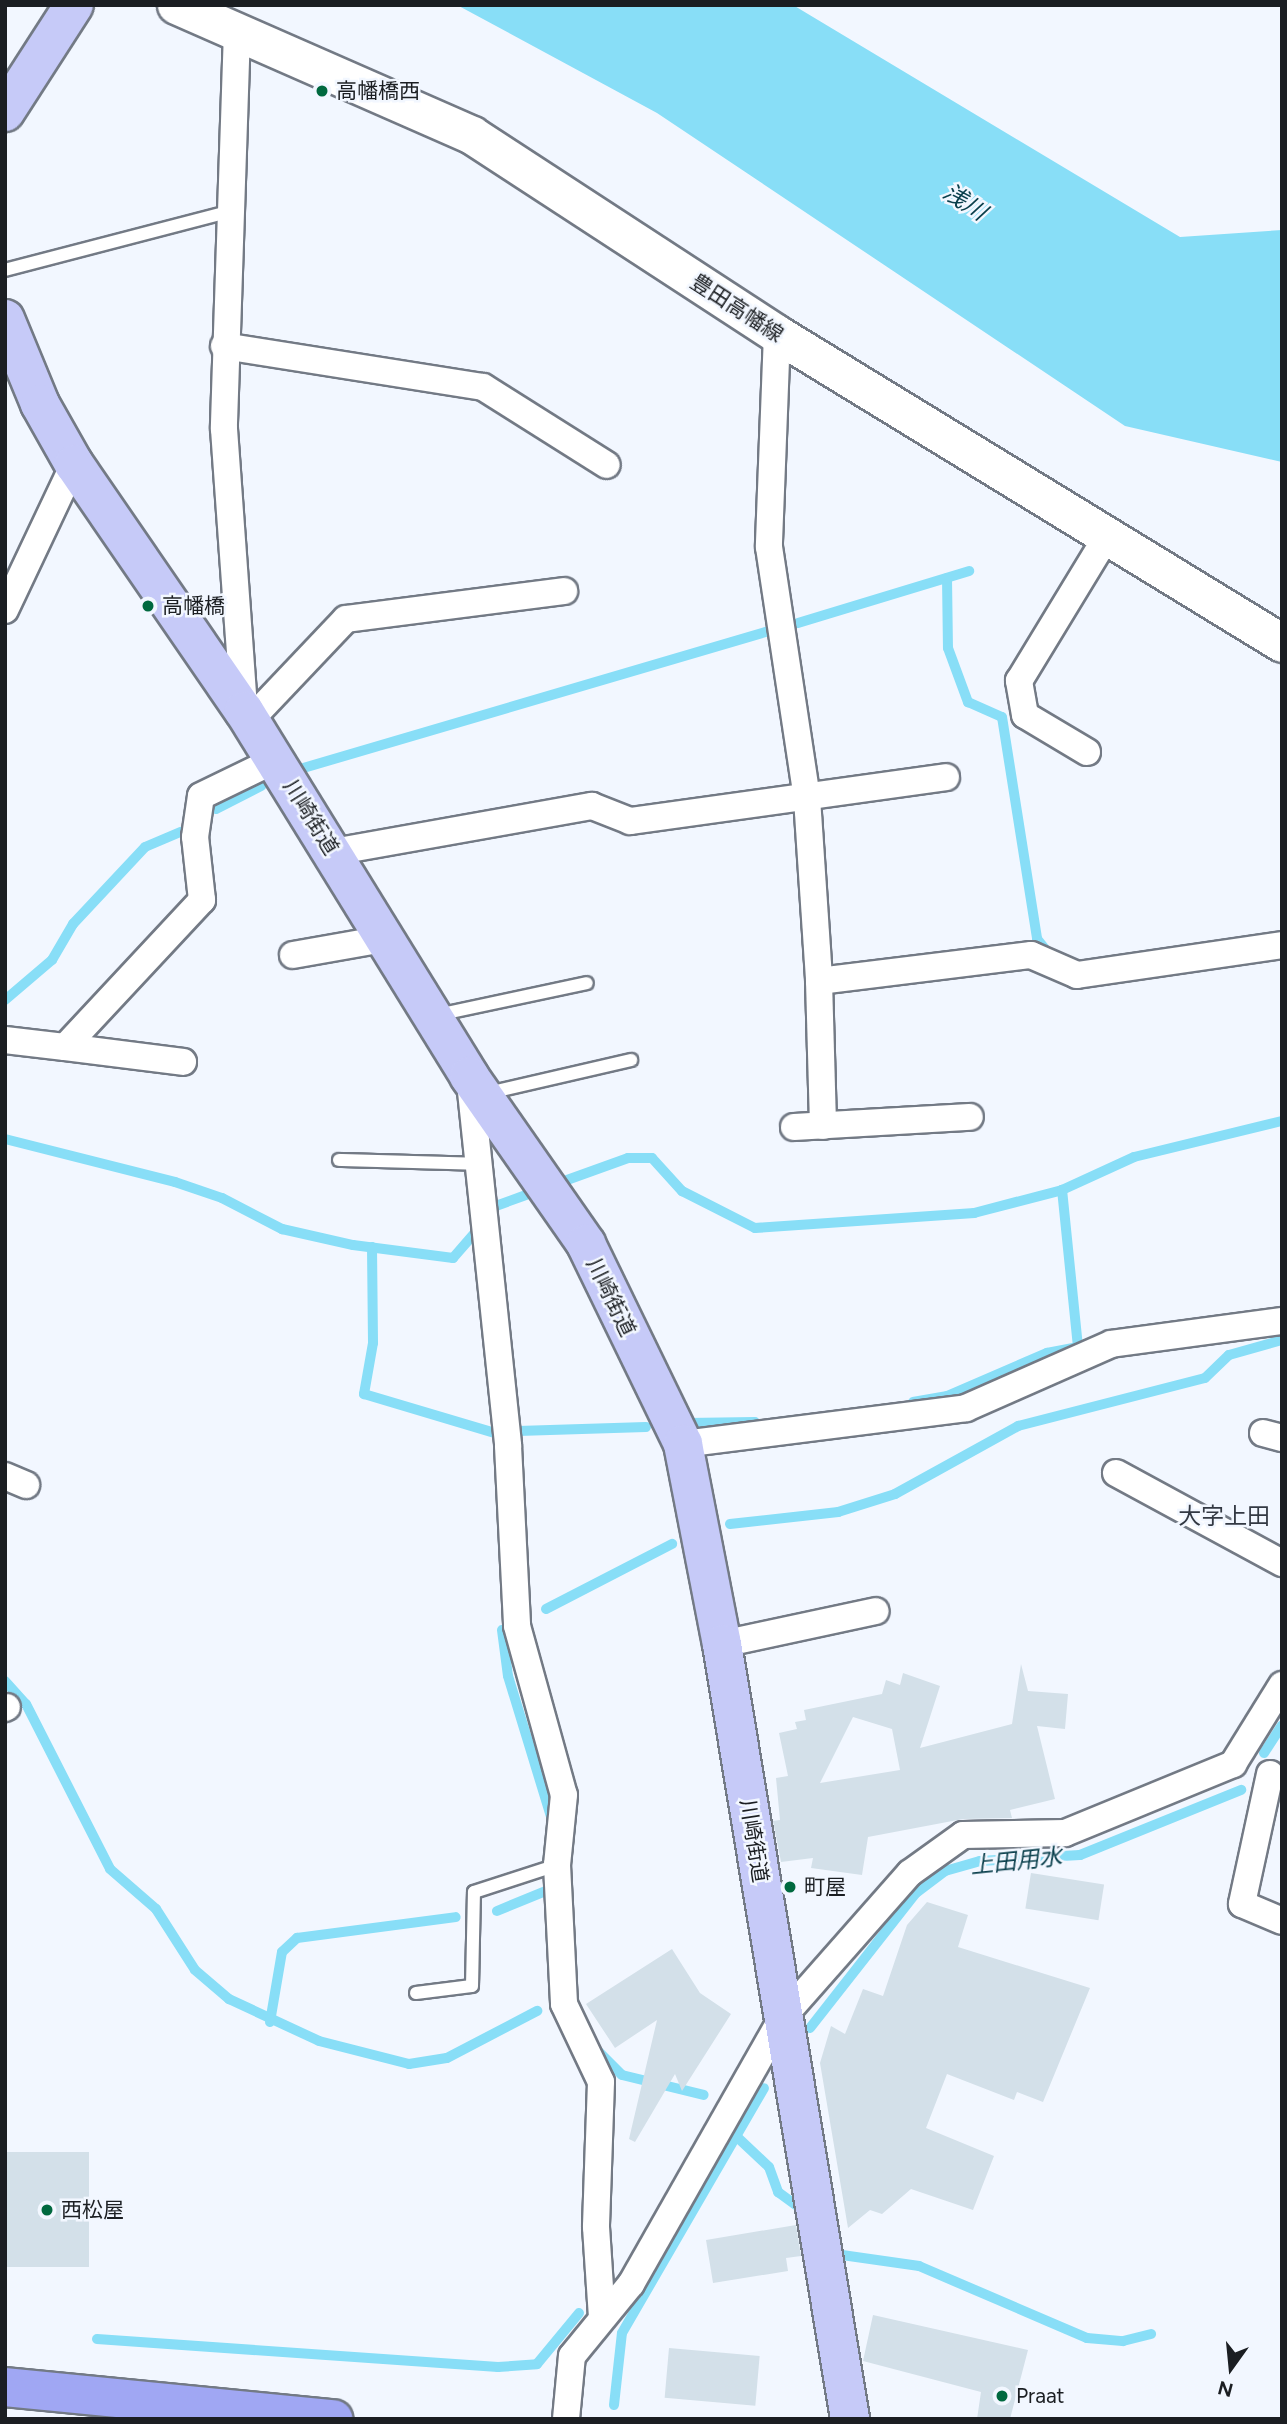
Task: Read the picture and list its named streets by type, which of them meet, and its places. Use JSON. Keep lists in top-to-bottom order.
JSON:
{
  "streets": {
    "main road": ["豊田高幡線", "川崎街道"]
  },
  "districts": ["大字上田"],
  "water": ["浅川", "上田用水"],
  "places": [
    "高幡橋西",
    "高幡橋",
    "町屋",
    "西松屋",
    "Praat"
  ],
  "north": "bottom"
}
